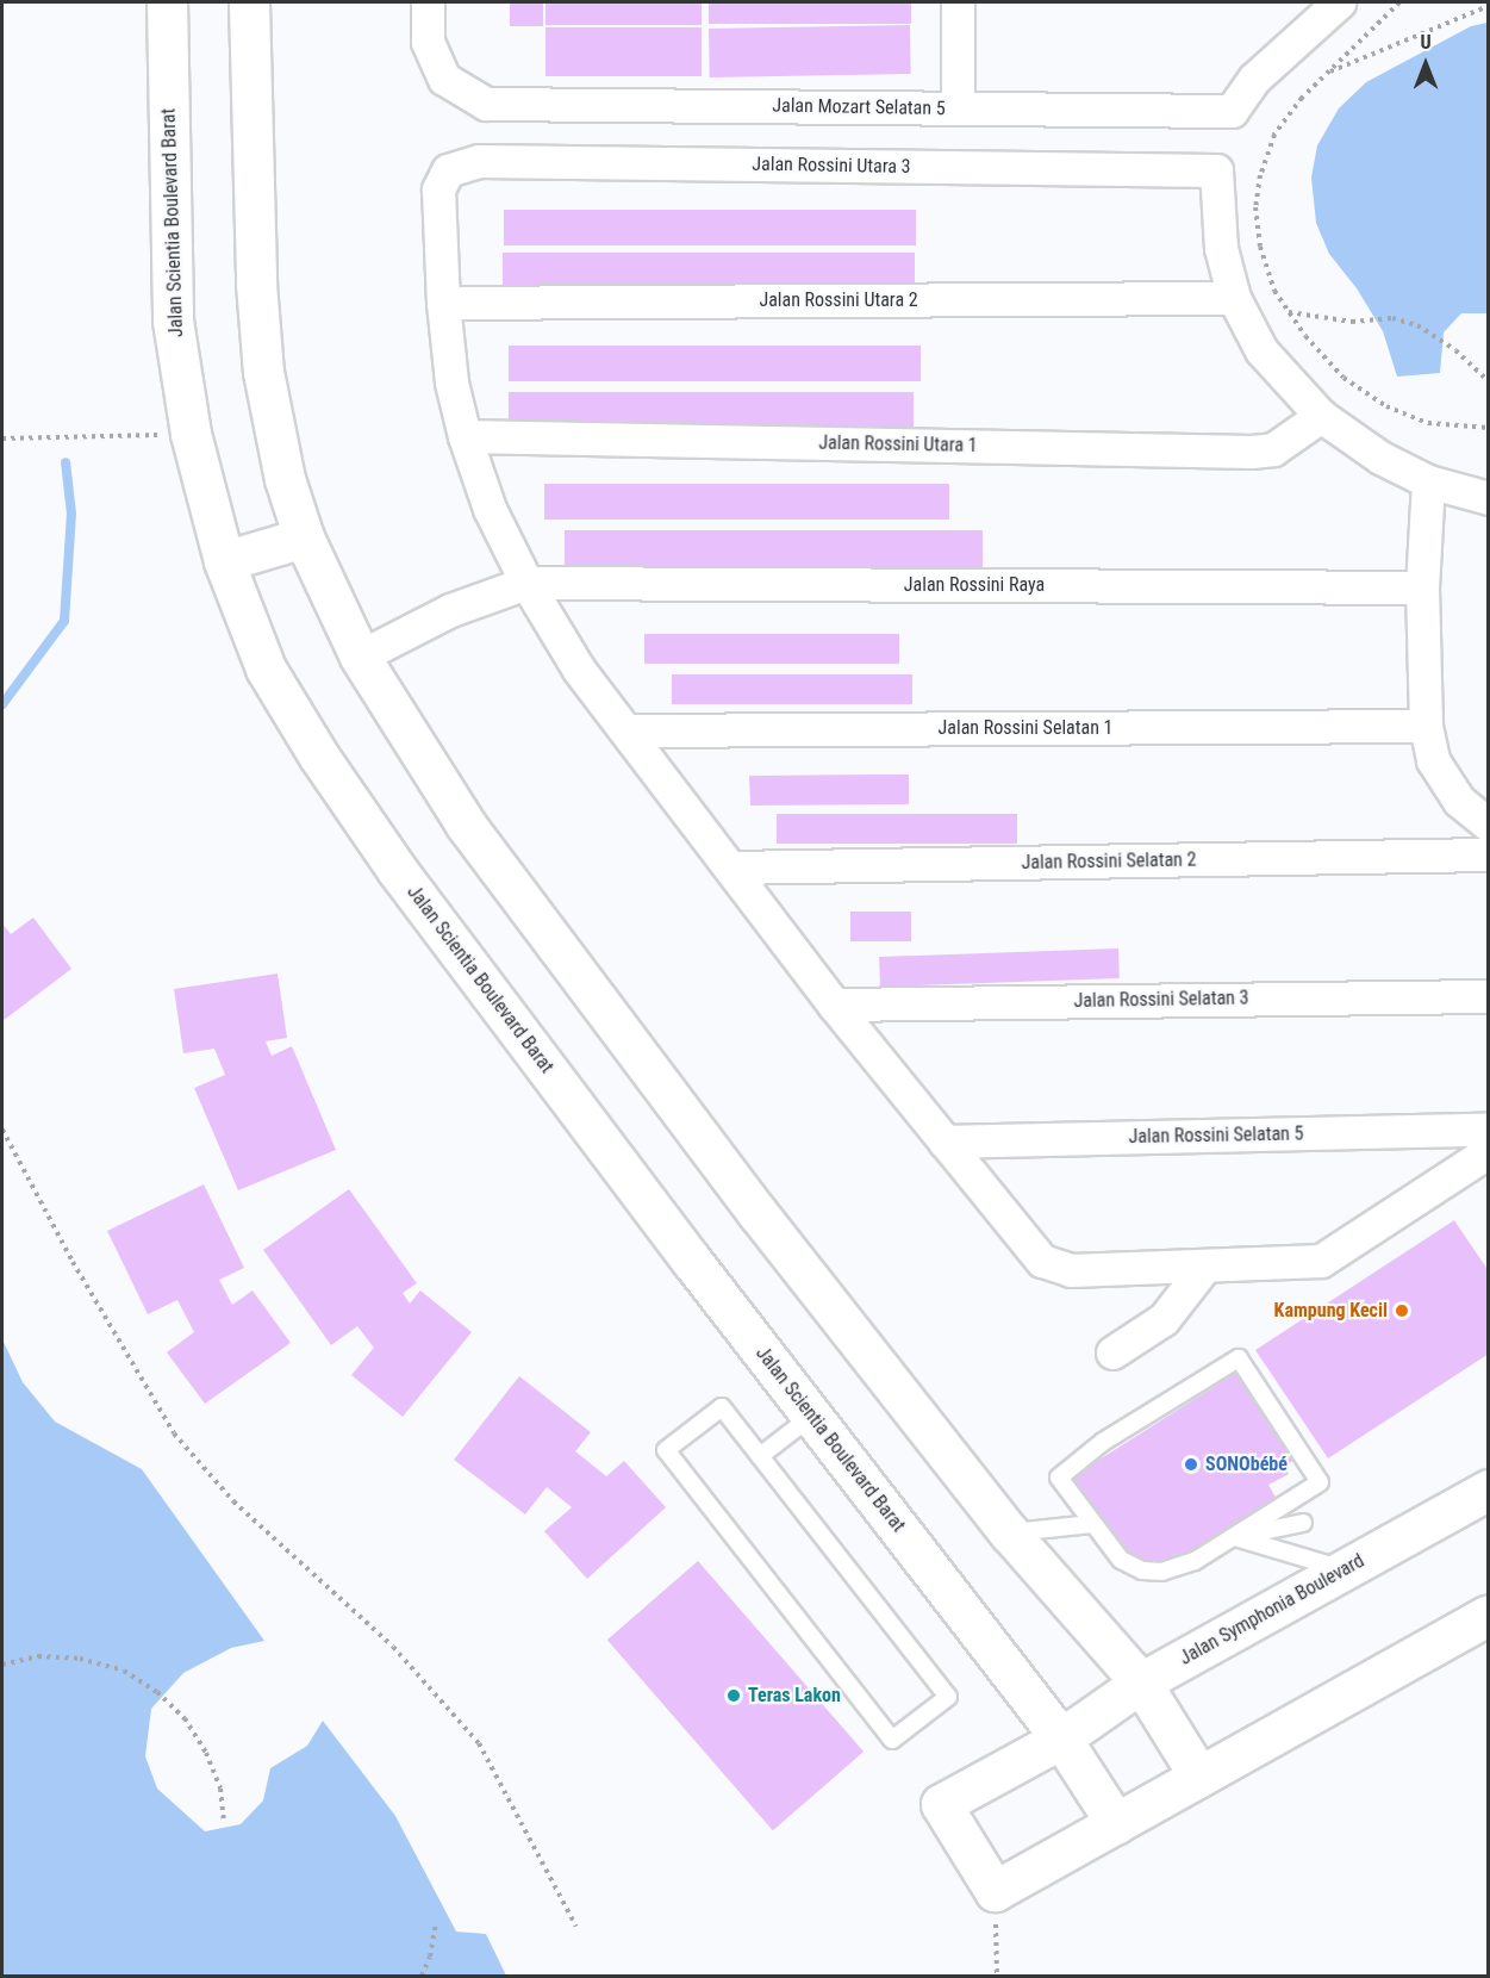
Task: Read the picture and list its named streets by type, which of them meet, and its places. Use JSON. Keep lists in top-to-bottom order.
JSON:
{
  "streets": {
    "street": [
      "Jalan Mozart Selatan 5",
      "Jalan Rossini Utara 3",
      "Jalan Scientia Boulevard Barat",
      "Jalan Rossini Utara 2",
      "Jalan Rossini Utara 1",
      "Jalan Rossini Raya",
      "Jalan Rossini Selatan 1",
      "Jalan Rossini Selatan 2",
      "Jalan Rossini Selatan 3",
      "Jalan Rossini Selatan 5",
      "Jalan Symphonia Boulevard"
    ]
  },
  "crossings": [
    ["Jalan Rossini Utara 3", "Jalan Rossini Utara 2"],
    ["Jalan Scientia Boulevard Barat", "Jalan Symphonia Boulevard"]
  ],
  "places": ["Kampung Kecil", "SONObébé", "Teras Lakon"],
  "north": "top"
}
